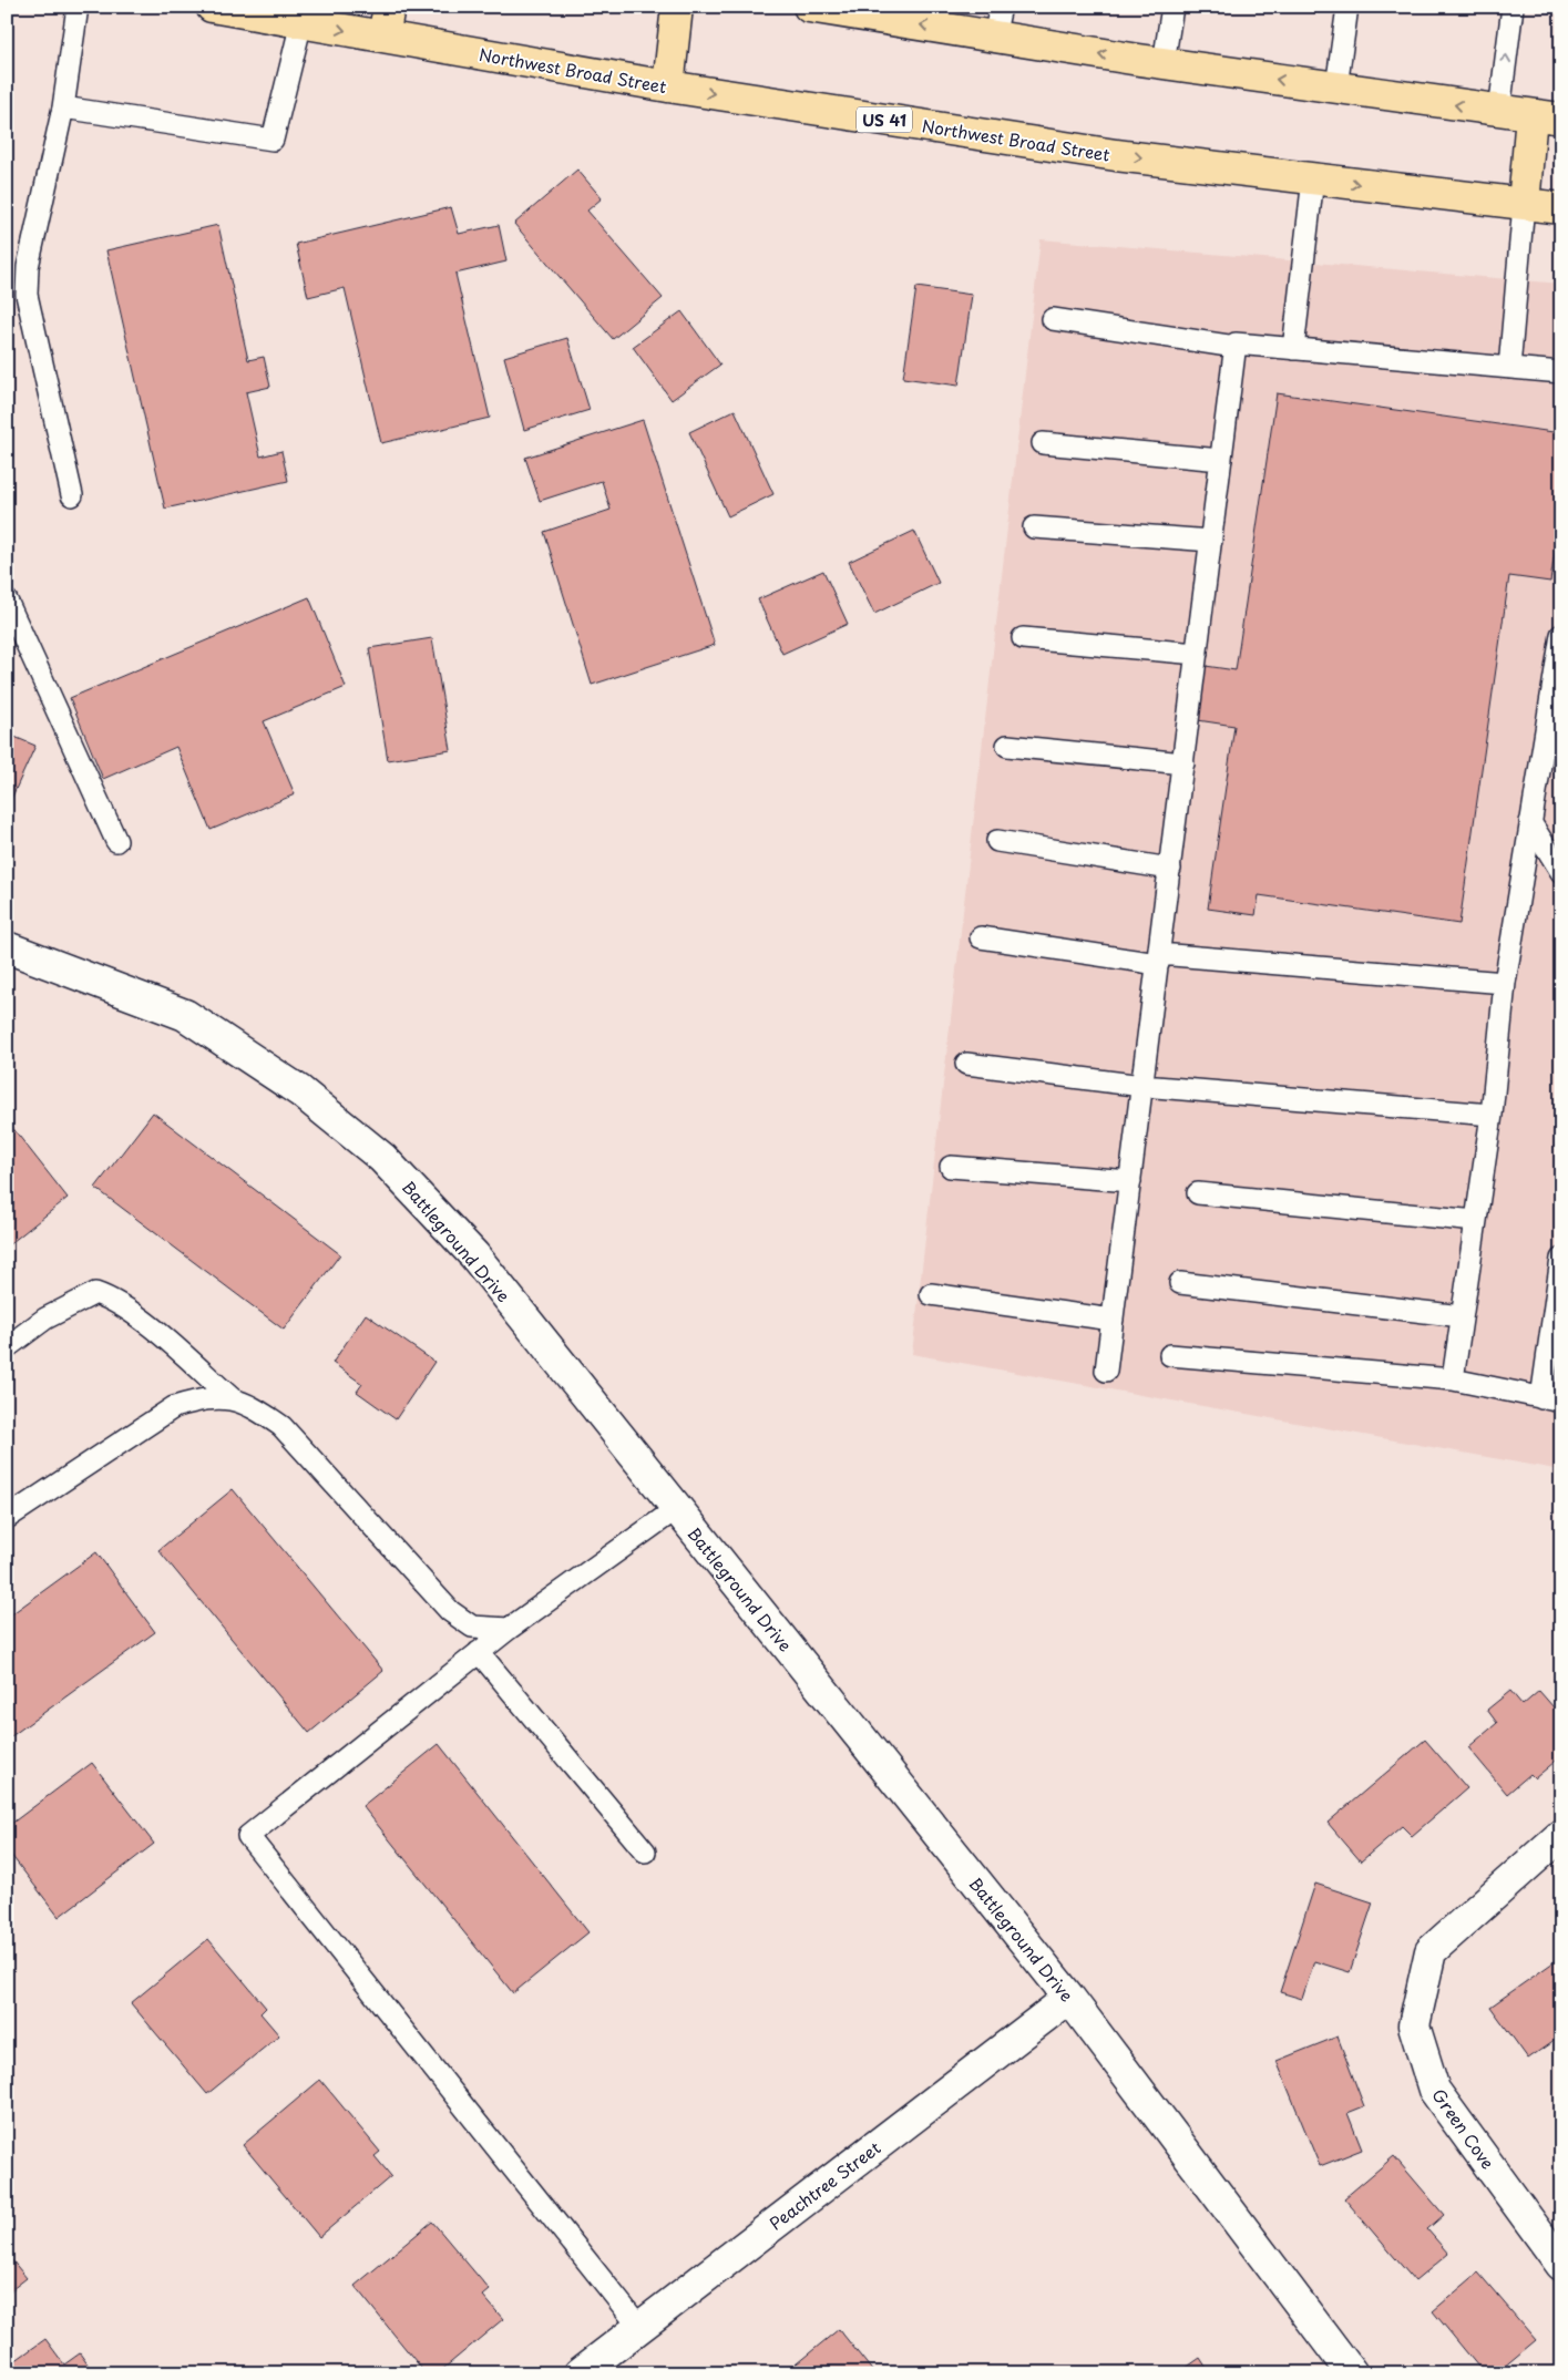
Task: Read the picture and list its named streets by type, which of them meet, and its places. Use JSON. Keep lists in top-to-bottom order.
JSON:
{
  "streets": {
    "main road": ["Northwest Broad Street", "US 41"],
    "street": ["Battleground Drive", "Green Cove", "Peachtree Street"]
  },
  "crossings": [
    ["Battleground Drive", "Peachtree Street"]
  ]
}
